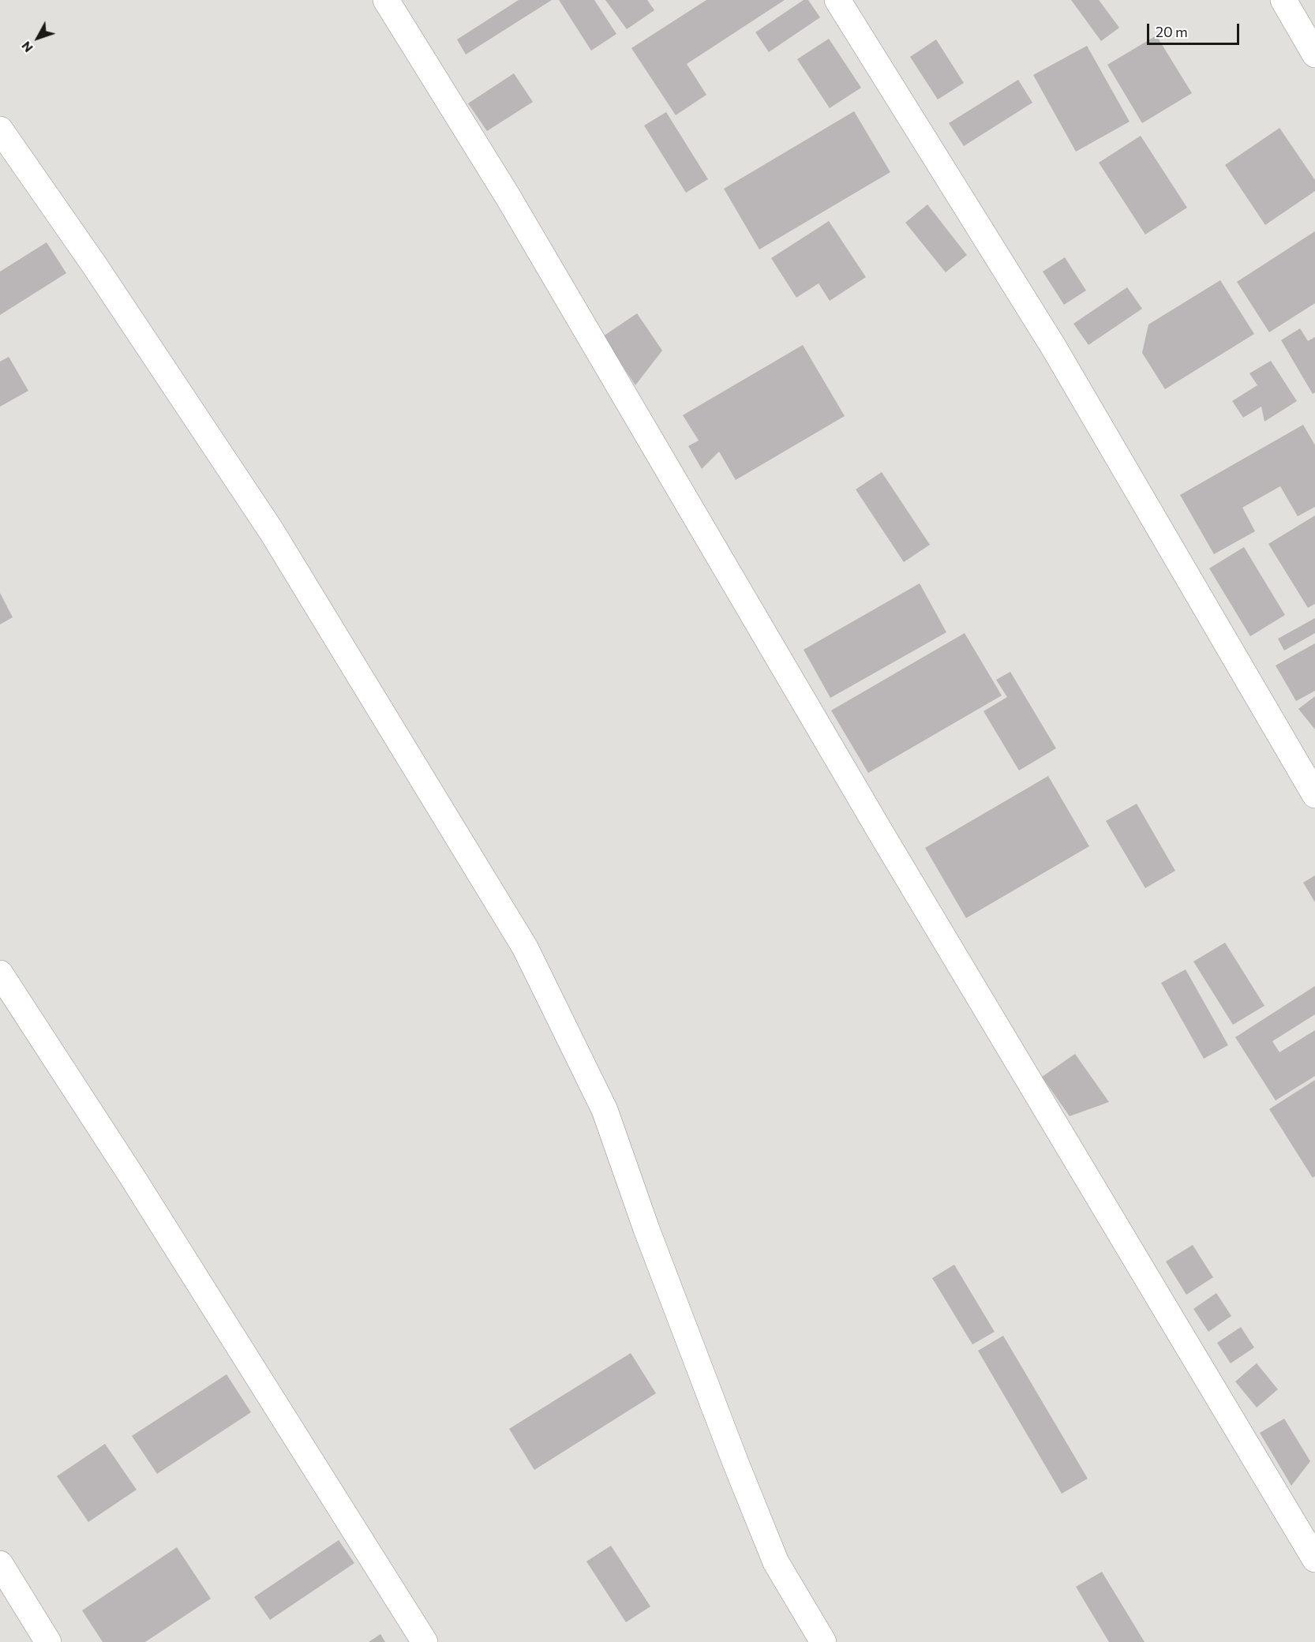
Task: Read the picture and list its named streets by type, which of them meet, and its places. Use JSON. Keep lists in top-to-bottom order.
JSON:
{
  "scale_bar": "20 m",
  "north": "bottom left"
}
